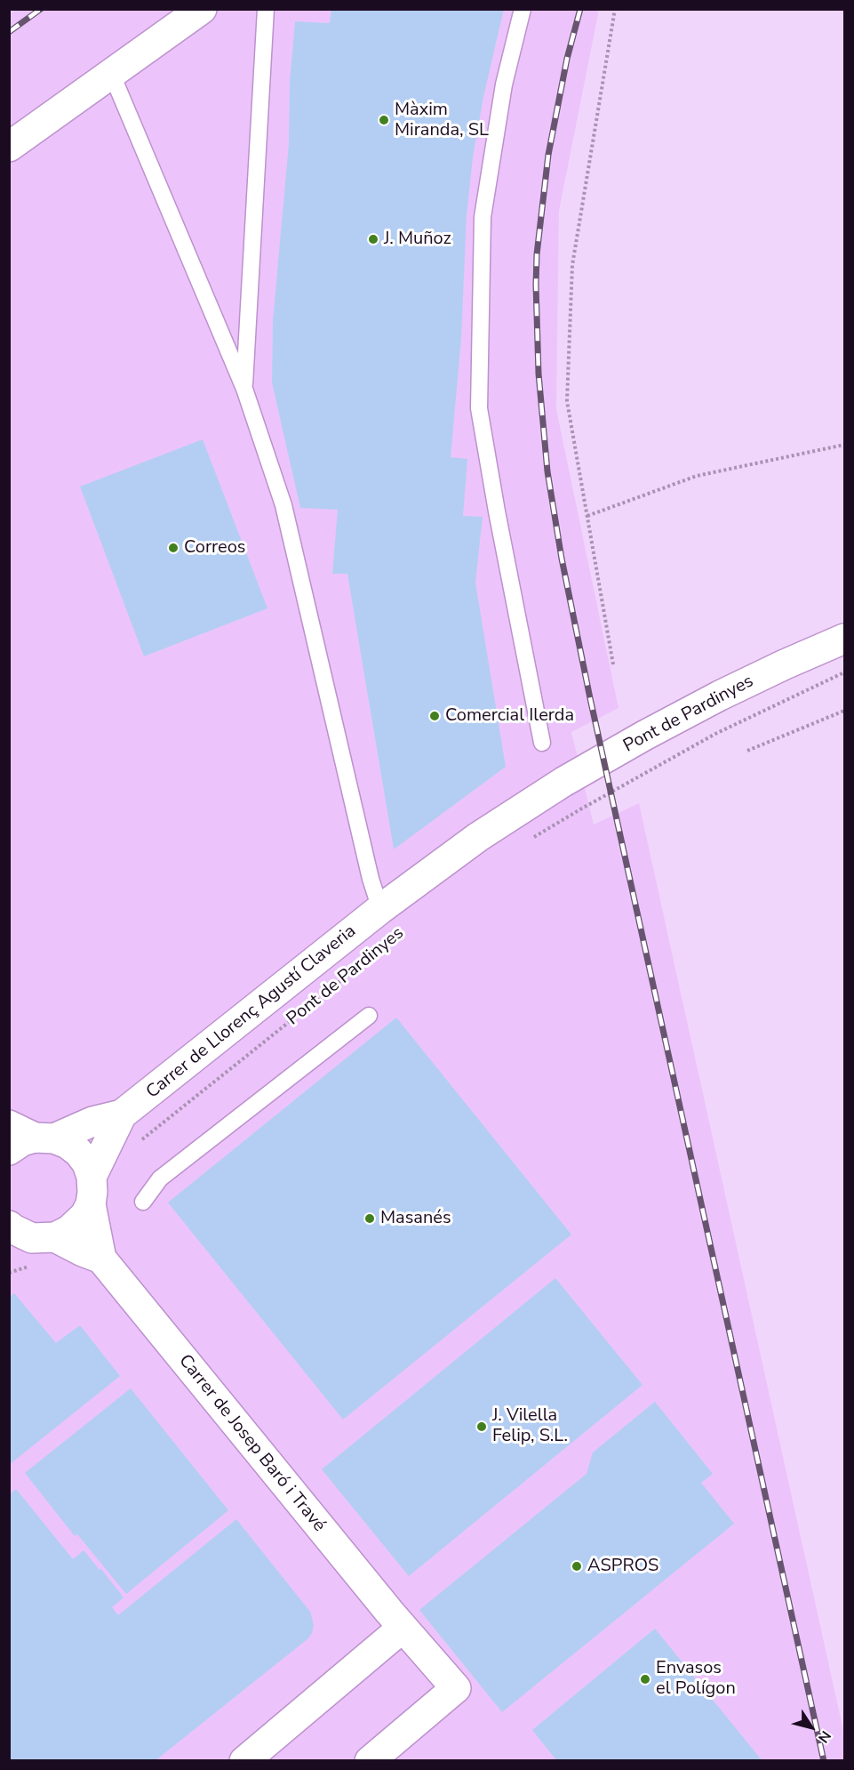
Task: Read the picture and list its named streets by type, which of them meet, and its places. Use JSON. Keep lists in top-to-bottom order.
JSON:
{
  "streets": {
    "street": ["Pont de Pardinyes", "Carrer de Llorenç Agustí Claveria", "Carrer de Josep Baró i Travé"]
  },
  "crossings": [
    ["Pont de Pardinyes", "Carrer de Llorenç Agustí Claveria"],
    ["Carrer de Llorenç Agustí Claveria", "Carrer de Josep Baró i Travé"]
  ],
  "places": [
    "Màxim Miranda, SL",
    "J. Muñoz",
    "Correos",
    "Comercial Ilerda",
    "Masanés",
    "J. Vilella Felip, S.L.",
    "ASPROS",
    "Envasos el Polígon"
  ],
  "north": "bottom right"
}
